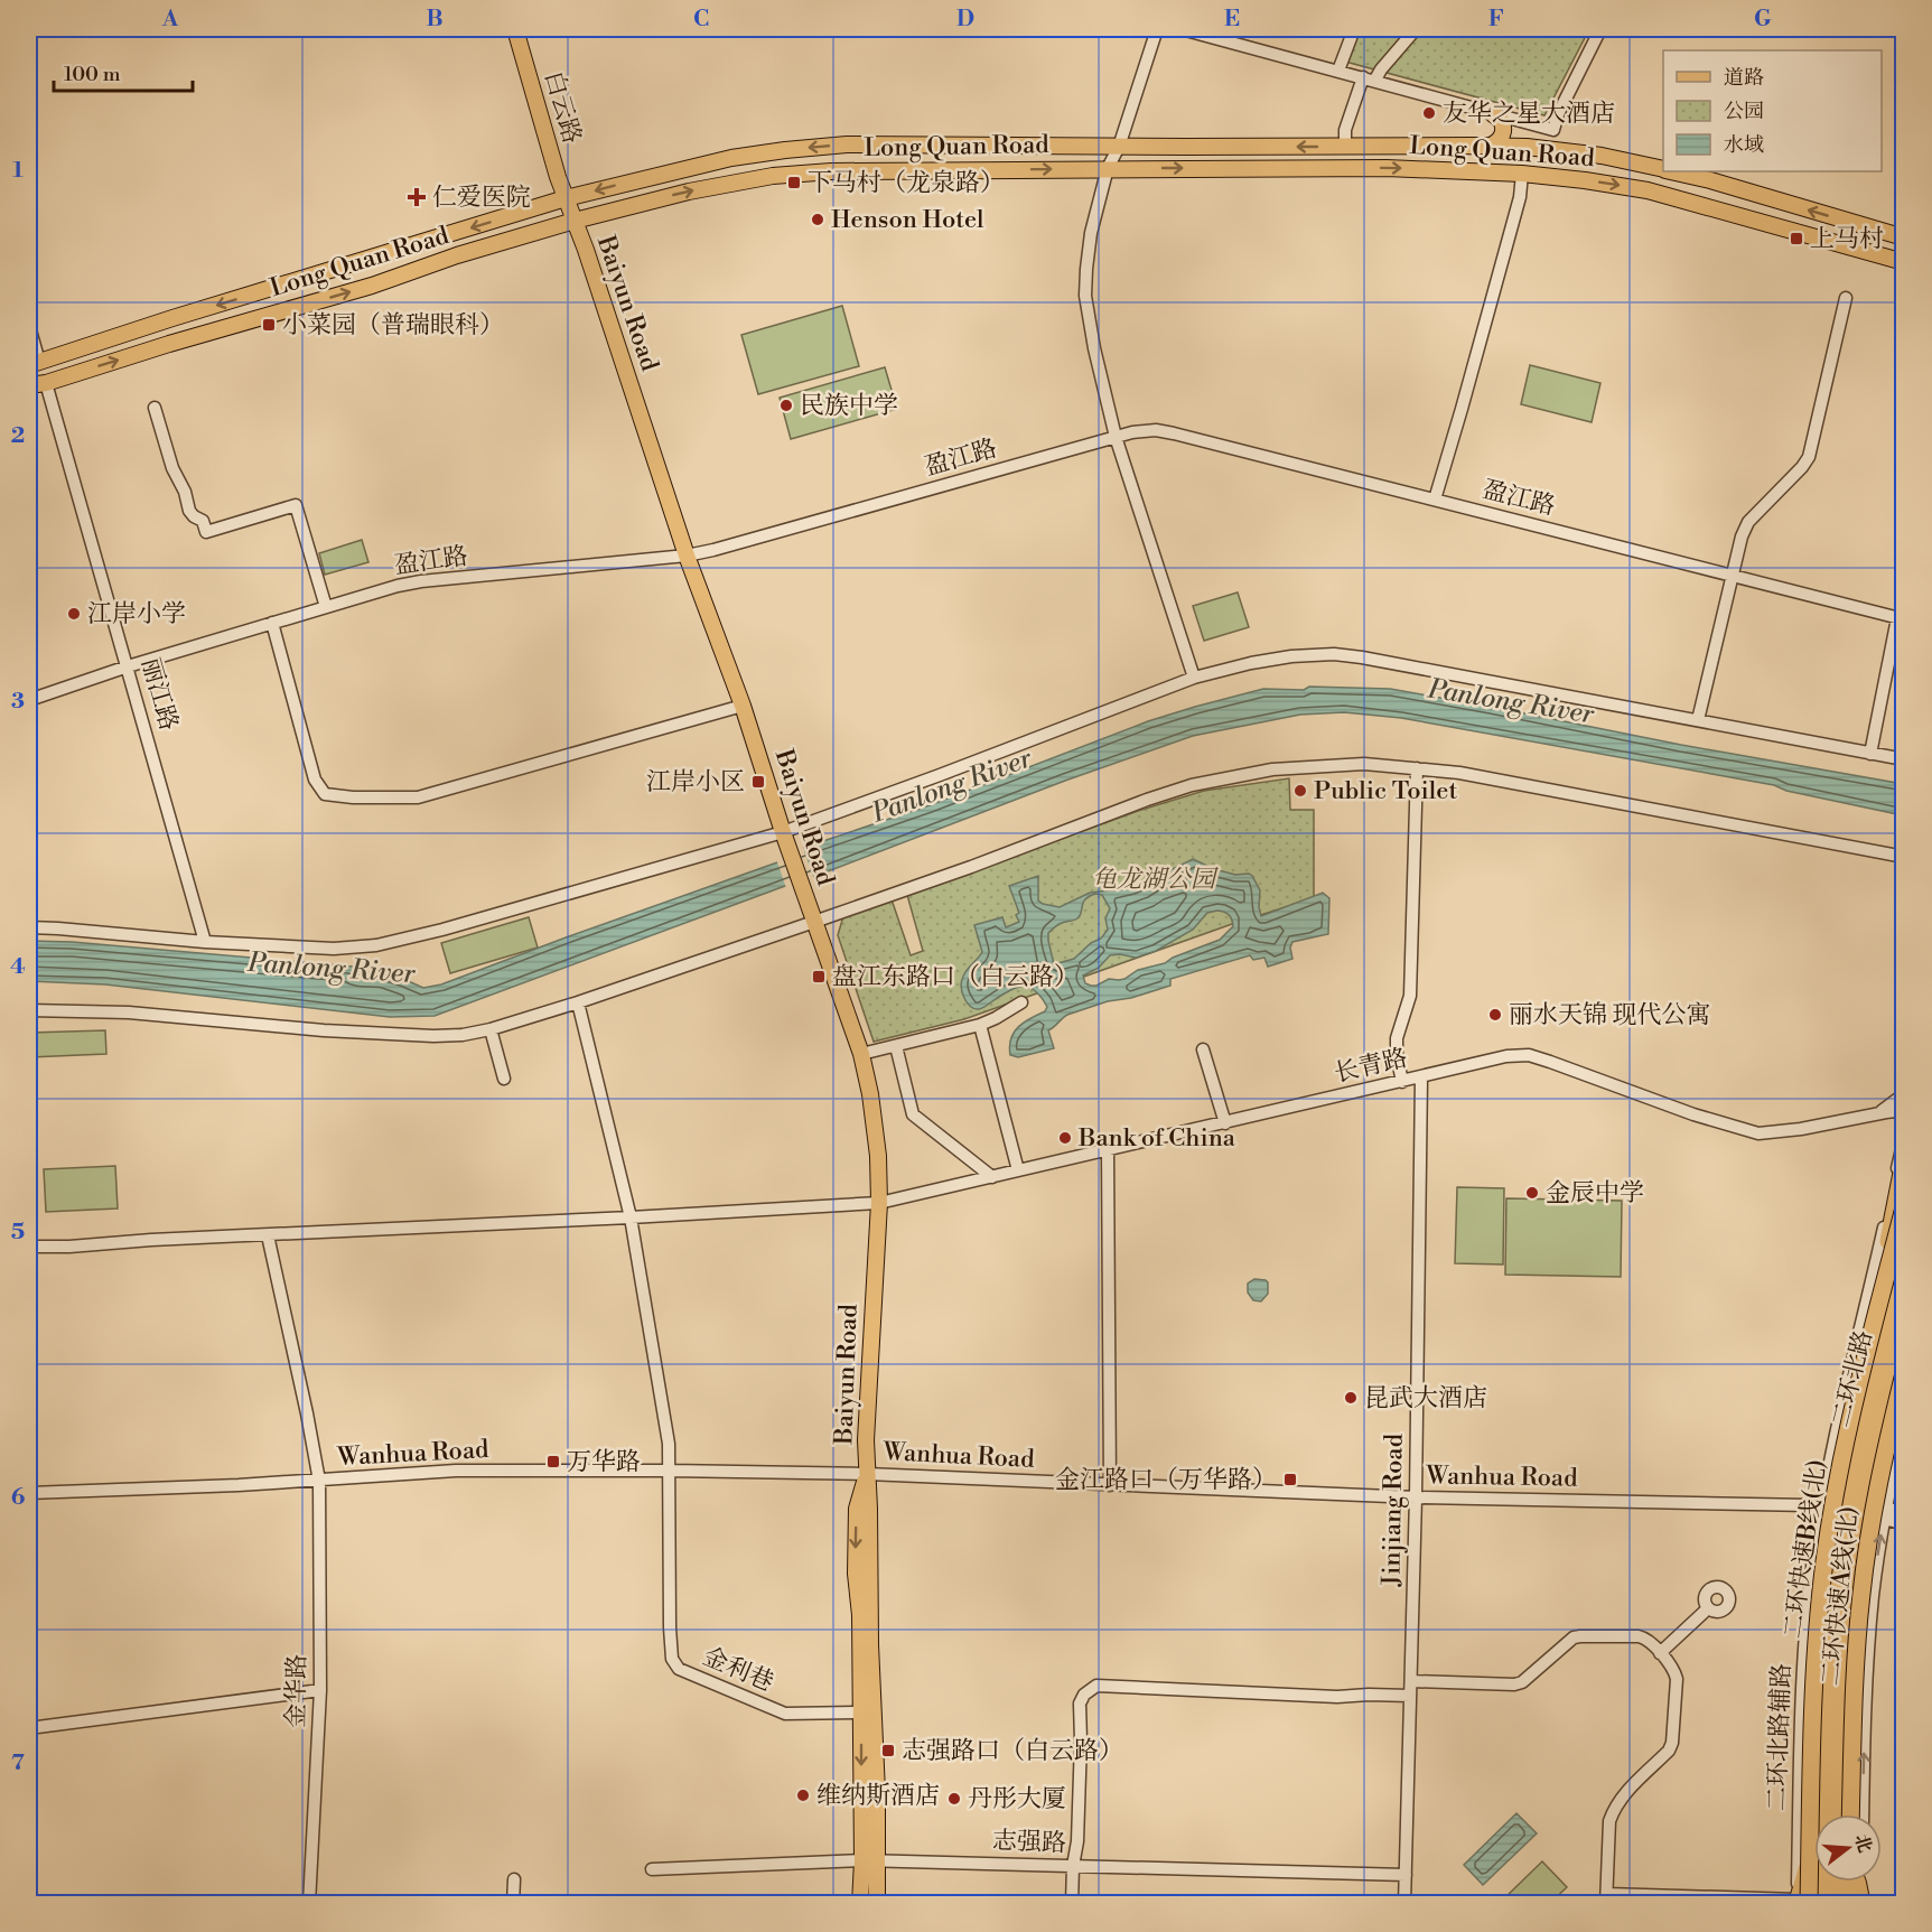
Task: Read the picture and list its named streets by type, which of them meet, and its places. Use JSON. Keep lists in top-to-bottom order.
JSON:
{
  "streets": {
    "highway": ["二环快速B线(北)", "二环快速A线(北)"],
    "main road": [
      "白云路",
      "Long Quan Road",
      "Baiyun Road",
      "二环北路"
    ],
    "street": [
      "盈江路",
      "丽江路",
      "长青路",
      "Wanhua Road",
      "Jinjiang Road",
      "金利巷",
      "金华路",
      "二环北路辅路",
      "志强路"
    ]
  },
  "crossings": [
    ["白云路", "Long Quan Road"],
    ["白云路", "Baiyun Road"],
    ["Long Quan Road", "Baiyun Road"],
    ["Long Quan Road", "丽江路"],
    ["Baiyun Road", "盈江路"],
    ["Baiyun Road", "长青路"],
    ["Baiyun Road", "Wanhua Road"],
    ["Baiyun Road", "金利巷"],
    ["Baiyun Road", "志强路"],
    ["盈江路", "丽江路"],
    ["长青路", "Jinjiang Road"],
    ["长青路", "金华路"],
    ["二环北路", "Wanhua Road"],
    ["二环北路", "二环快速B线(北)"],
    ["Wanhua Road", "Jinjiang Road"],
    ["Wanhua Road", "金利巷"],
    ["Wanhua Road", "金华路"],
    ["Wanhua Road", "二环北路辅路"],
    ["Jinjiang Road", "志强路"],
    ["二环快速B线(北)", "二环北路辅路"]
  ],
  "water": ["Panlong River"],
  "parks": ["龟龙湖公园"],
  "places": {
    "other": [
      "友华之星大酒店",
      "Henson Hotel",
      "民族中学",
      "江岸小学",
      "Public Toilet",
      "丽水天锦 现代公寓",
      "Bank of China",
      "金辰中学",
      "昆武大酒店",
      "维纳斯酒店",
      "丹彤大厦"
    ],
    "transit": [
      "下马村（龙泉路）",
      "上马村",
      "小菜园（普瑞眼科）",
      "江岸小区",
      "盘江东路口（白云路）",
      "万华路",
      "金江路口（万华路）",
      "志强路口（白云路）"
    ],
    "health": ["仁爱医院"]
  },
  "legend": ["道路", "公园", "水域"],
  "scale_bar": "100 m",
  "north": "right",
  "grid": {
    "columns": [
      "A",
      "B",
      "C",
      "D",
      "E",
      "F",
      "G"
    ],
    "rows": [
      "1",
      "2",
      "3",
      "4",
      "5",
      "6",
      "7"
    ]
  }
}
